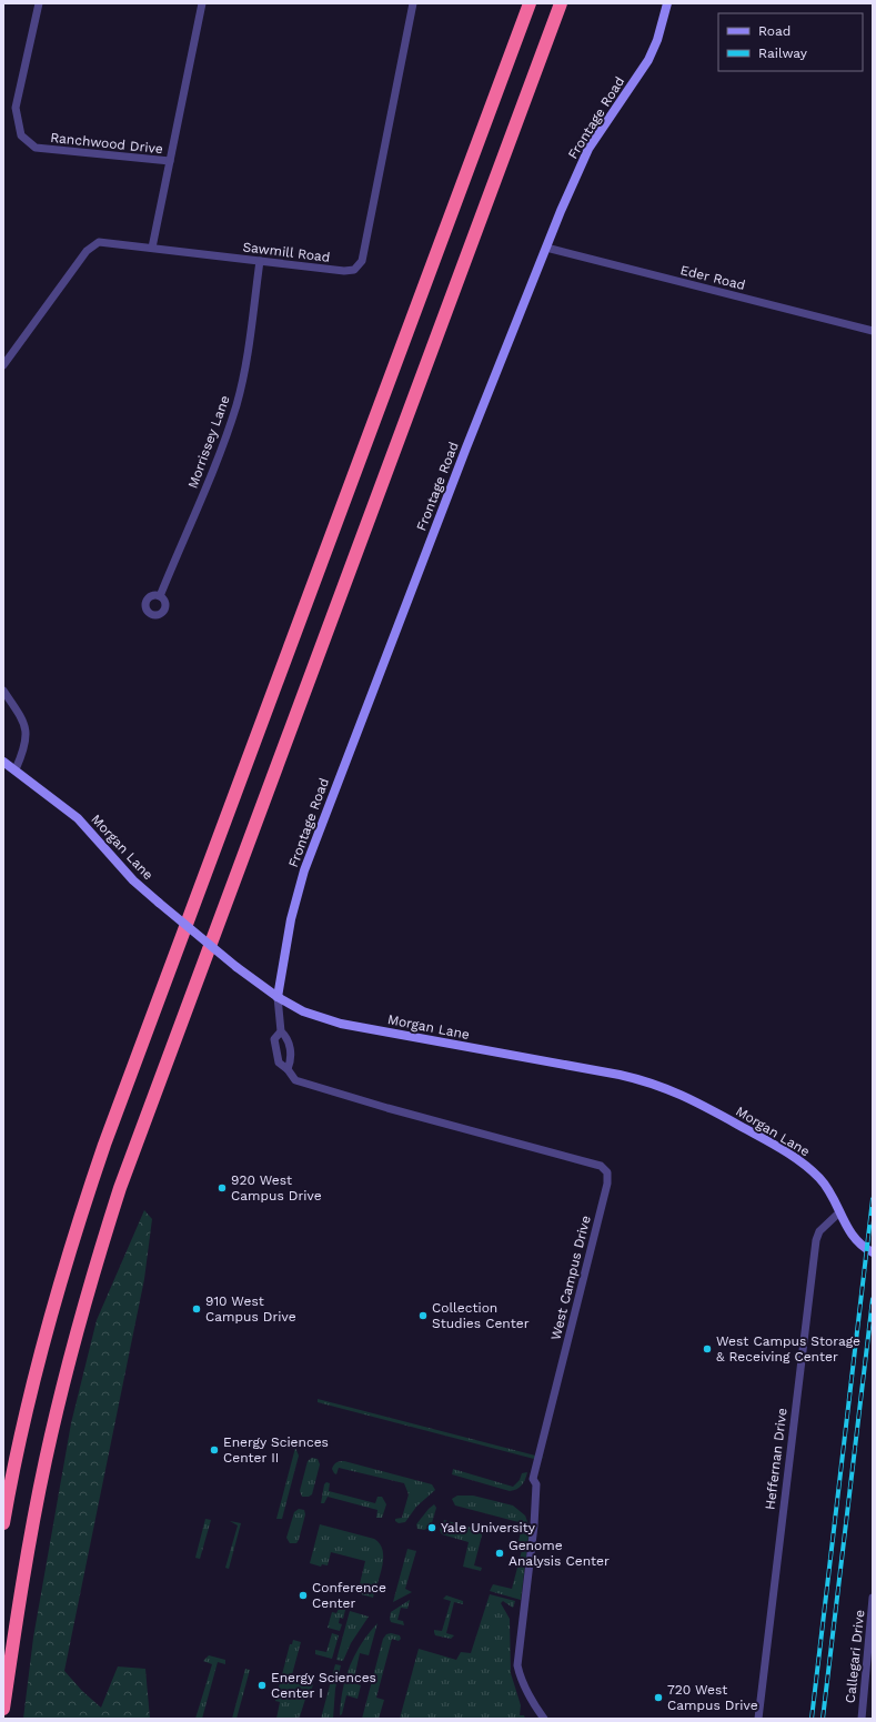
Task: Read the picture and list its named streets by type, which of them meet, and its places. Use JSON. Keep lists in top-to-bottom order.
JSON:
{
  "streets": {
    "street": [
      "Frontage Road",
      "Ranchwood Drive",
      "Sawmill Road",
      "Eder Road",
      "Morrissey Lane",
      "Morgan Lane",
      "West Campus Drive",
      "Heffernan Drive",
      "Callegari Drive"
    ]
  },
  "crossings": [
    ["Frontage Road", "Eder Road"],
    ["Frontage Road", "Morgan Lane"],
    ["Frontage Road", "West Campus Drive"],
    ["Ranchwood Drive", "Sawmill Road"],
    ["Sawmill Road", "Morrissey Lane"],
    ["Morgan Lane", "West Campus Drive"],
    ["Morgan Lane", "Heffernan Drive"]
  ],
  "places": [
    "920 West Campus Drive",
    "910 West Campus Drive",
    "Collection Studies Center",
    "West Campus Storage & Receiving Center",
    "Energy Sciences Center II",
    "Yale University",
    "Genome Analysis Center",
    "Conference Center",
    "Energy Sciences Center I",
    "720 West Campus Drive"
  ],
  "legend": ["Road", "Railway"]
}
